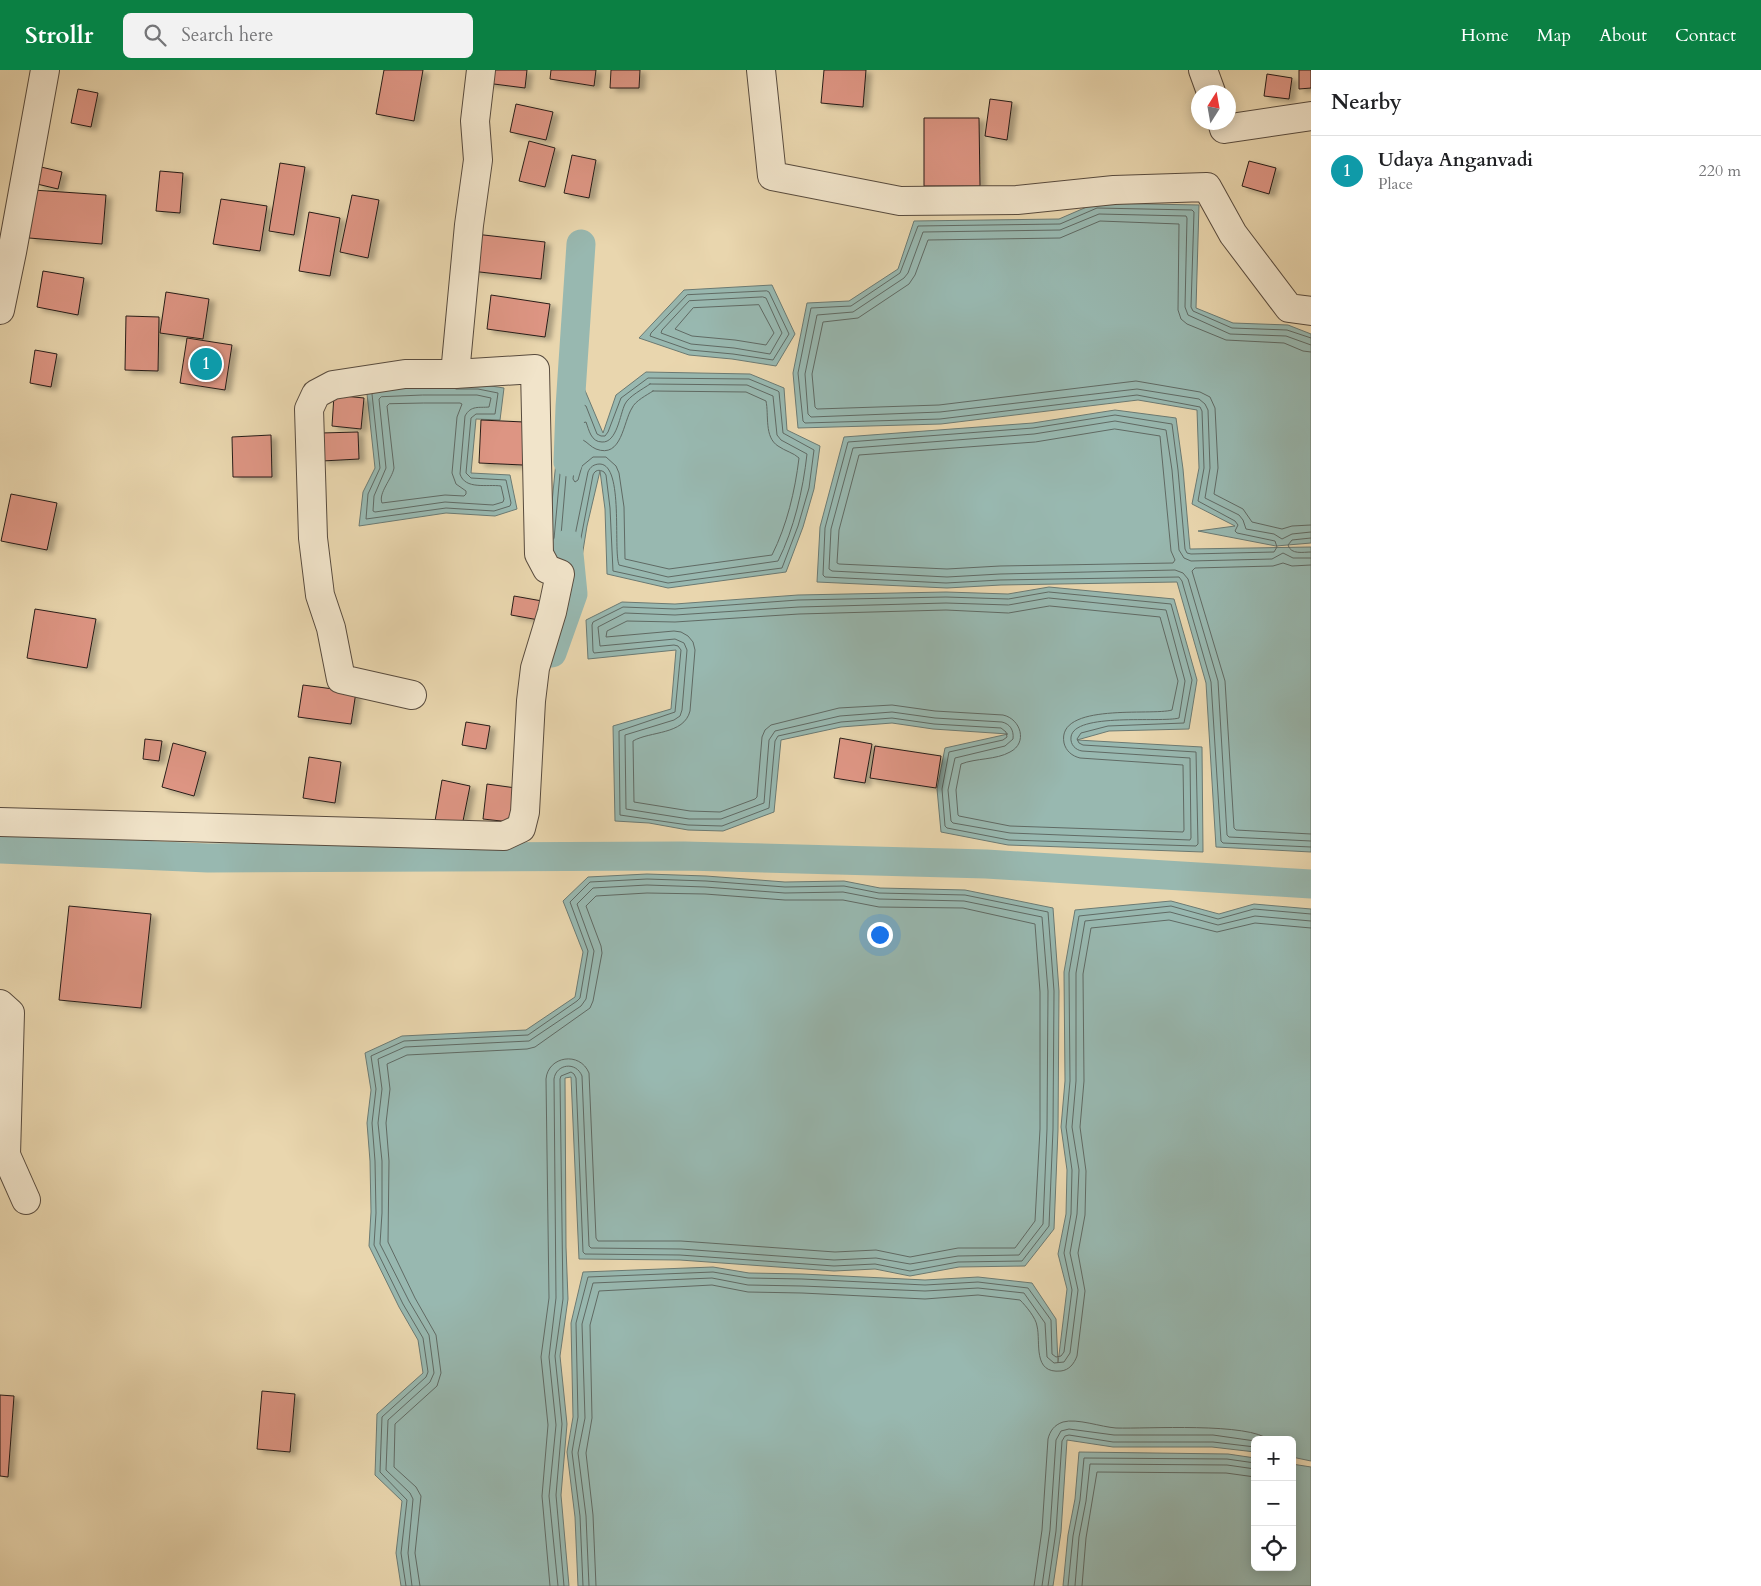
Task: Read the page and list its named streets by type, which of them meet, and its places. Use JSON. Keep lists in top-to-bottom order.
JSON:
{
  "north": "top",
  "page": {
    "header": "Strollr",
    "search": "Search here",
    "nav": [
      "Home",
      "Map",
      "About",
      "Contact"
    ],
    "heading": "Nearby",
    "list": [
      {
        "mark": "1",
        "name": "Udaya Anganvadi",
        "note": "Place",
        "value": "220 m"
      }
    ],
    "pins": "1",
    "map_buttons": ["+", "−"]
  }
}
